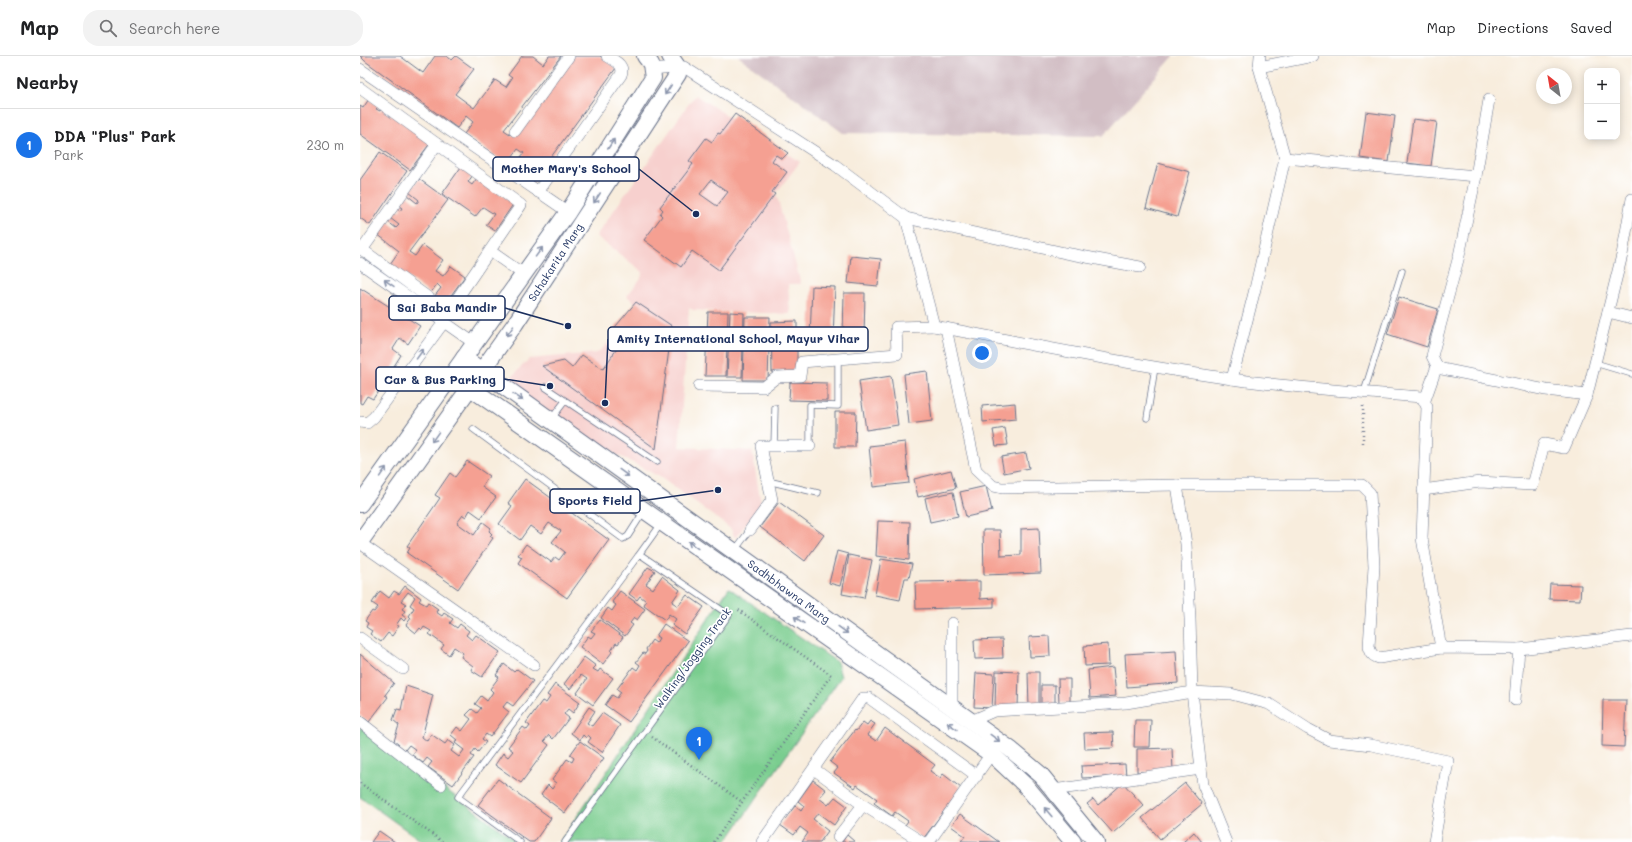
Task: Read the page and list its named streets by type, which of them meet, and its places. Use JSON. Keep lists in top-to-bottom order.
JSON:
{
  "streets": {
    "street": ["Sahakarita Marg", "Sadhbhawna Marg"],
    "path": ["Walking/Jogging Track"]
  },
  "crossings": [
    ["Sahakarita Marg", "Sadhbhawna Marg"]
  ],
  "places": [
    "Mother Mary's School",
    "Sai Baba Mandir",
    "Car & Bus Parking",
    "Amity International School, Mayur Vihar",
    "Sports Field"
  ],
  "north": "top left",
  "page": {
    "header": "Map",
    "search": "Search here",
    "nav": ["Map", "Directions", "Saved"],
    "heading": "Nearby",
    "map_buttons": ["+", "−"],
    "list": [
      {
        "mark": "1",
        "name": "DDA \"Plus\" Park",
        "note": "Park",
        "value": "230 m"
      }
    ],
    "pins": "1"
  }
}
